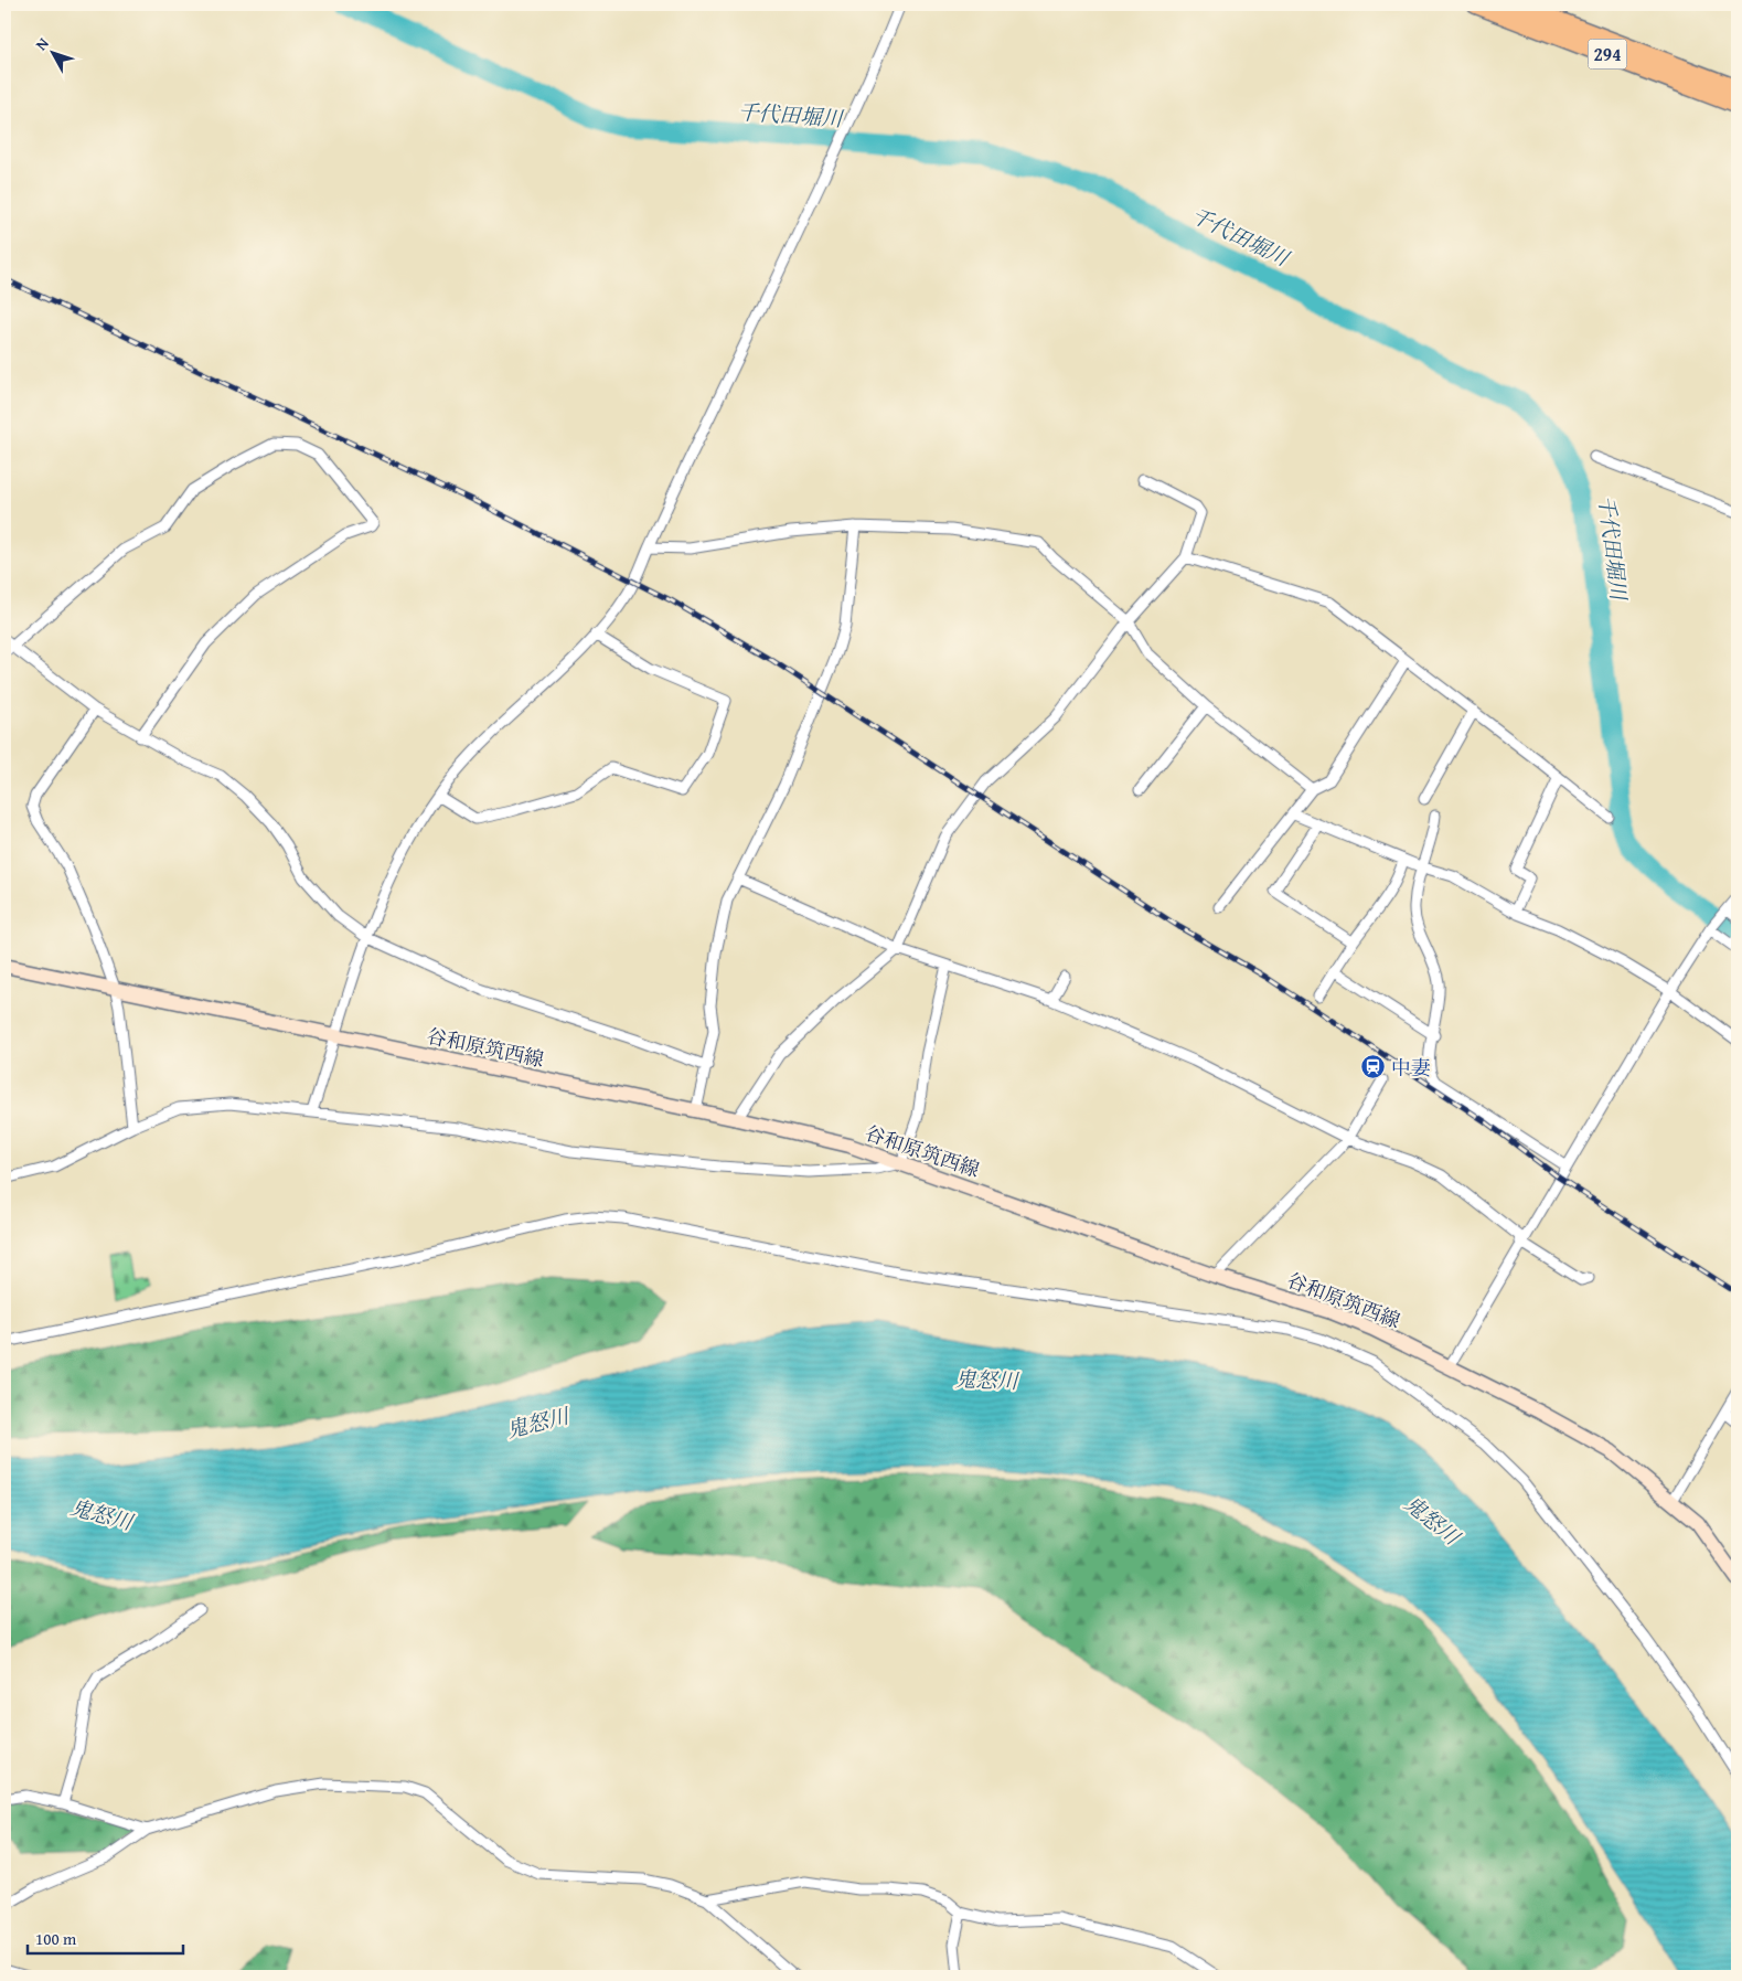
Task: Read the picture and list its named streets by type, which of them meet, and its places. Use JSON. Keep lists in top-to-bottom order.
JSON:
{
  "streets": {
    "highway": ["294"],
    "main road": ["谷和原筑西線"]
  },
  "water": ["千代田堀川", "鬼怒川"],
  "places": {
    "station": ["中妻"]
  },
  "scale_bar": "100 m",
  "north": "top left"
}
